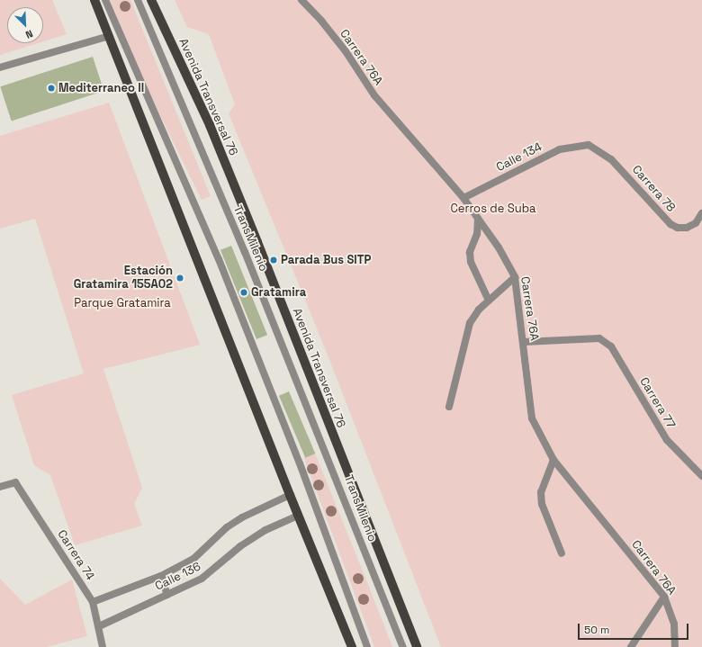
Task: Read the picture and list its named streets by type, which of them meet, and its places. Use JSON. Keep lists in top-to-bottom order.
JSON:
{
  "streets": {
    "main road": ["Avenida Transversal 76"],
    "street": [
      "Carrera 76A",
      "Calle 134",
      "Carrera 78",
      "TransMilenio",
      "Carrera 77",
      "Carrera 74",
      "Calle 136"
    ]
  },
  "crossings": [
    ["Carrera 76A", "Calle 134"],
    ["Carrera 76A", "Carrera 77"],
    ["Calle 134", "Carrera 78"],
    ["Carrera 74", "Calle 136"]
  ],
  "parks": ["Cerros de Suba", "Parque Gratamira"],
  "places": [
    "Mediterraneo II",
    "Parada Bus SITP",
    "Estación Gratamira 155A02",
    "Gratamira"
  ],
  "scale_bar": "50 m",
  "north": "bottom right"
}
